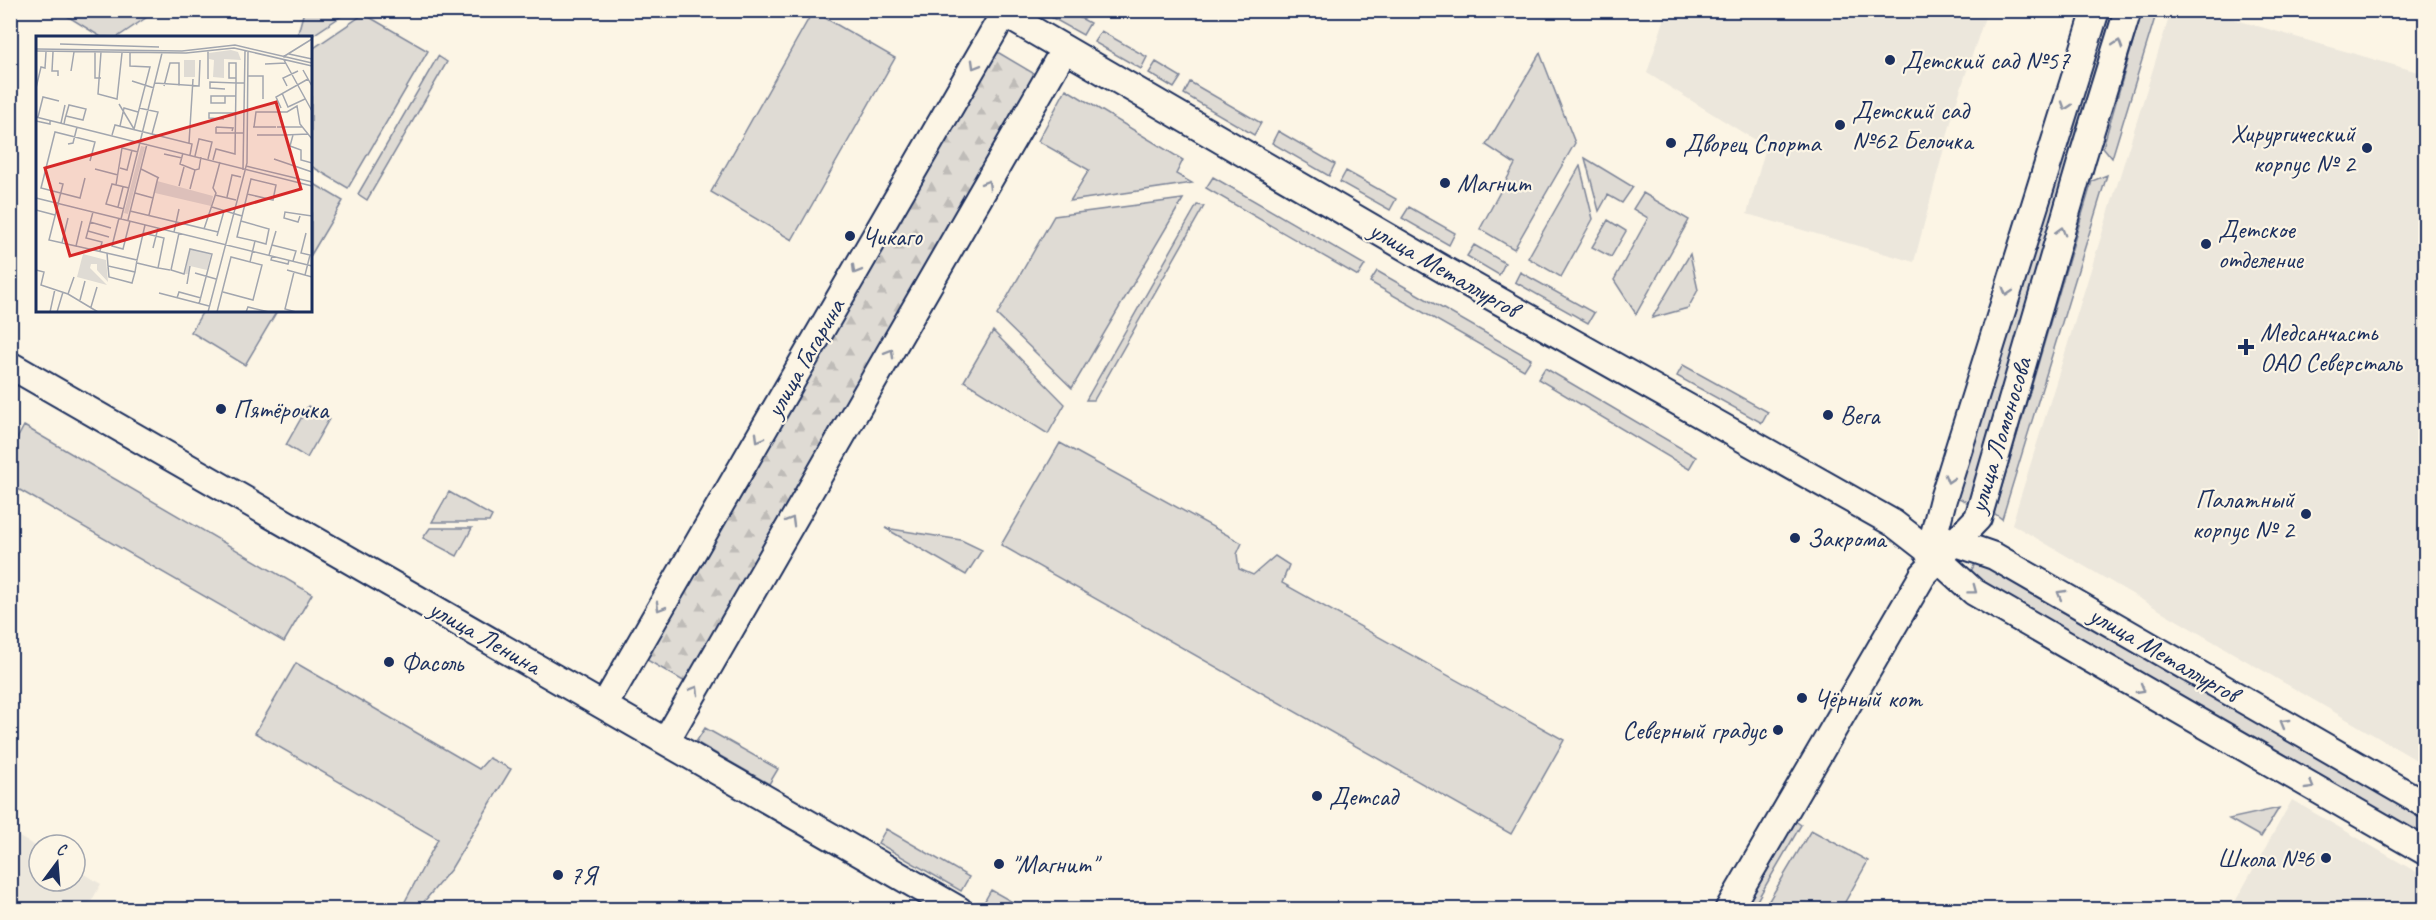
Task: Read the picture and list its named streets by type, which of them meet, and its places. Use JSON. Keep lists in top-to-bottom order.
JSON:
{
  "streets": {
    "street": [
      "улица Металлургов",
      "улица Гагарина",
      "улица Ломоносова",
      "улица Ленина"
    ]
  },
  "crossings": [
    ["улица Металлургов", "улица Гагарина"],
    ["улица Металлургов", "улица Ломоносова"],
    ["улица Гагарина", "улица Ленина"]
  ],
  "places": {
    "other": [
      "Детский сад №57",
      "Детский сад №62 Белочка",
      "Дворец Спорта",
      "Хирургический корпус № 2",
      "Магнит",
      "Чикаго",
      "Детское отделение",
      "Пятёрочка",
      "Вега",
      "Палатный корпус № 2",
      "Закрома",
      "Фасоль",
      "Чёрный кот",
      "Северный градус",
      "Детсад",
      "Школа №6",
      "\"Магнит\"",
      "7Я"
    ],
    "health": ["Медсанчасть ОАО Северсталь"]
  },
  "north": "top"
}
